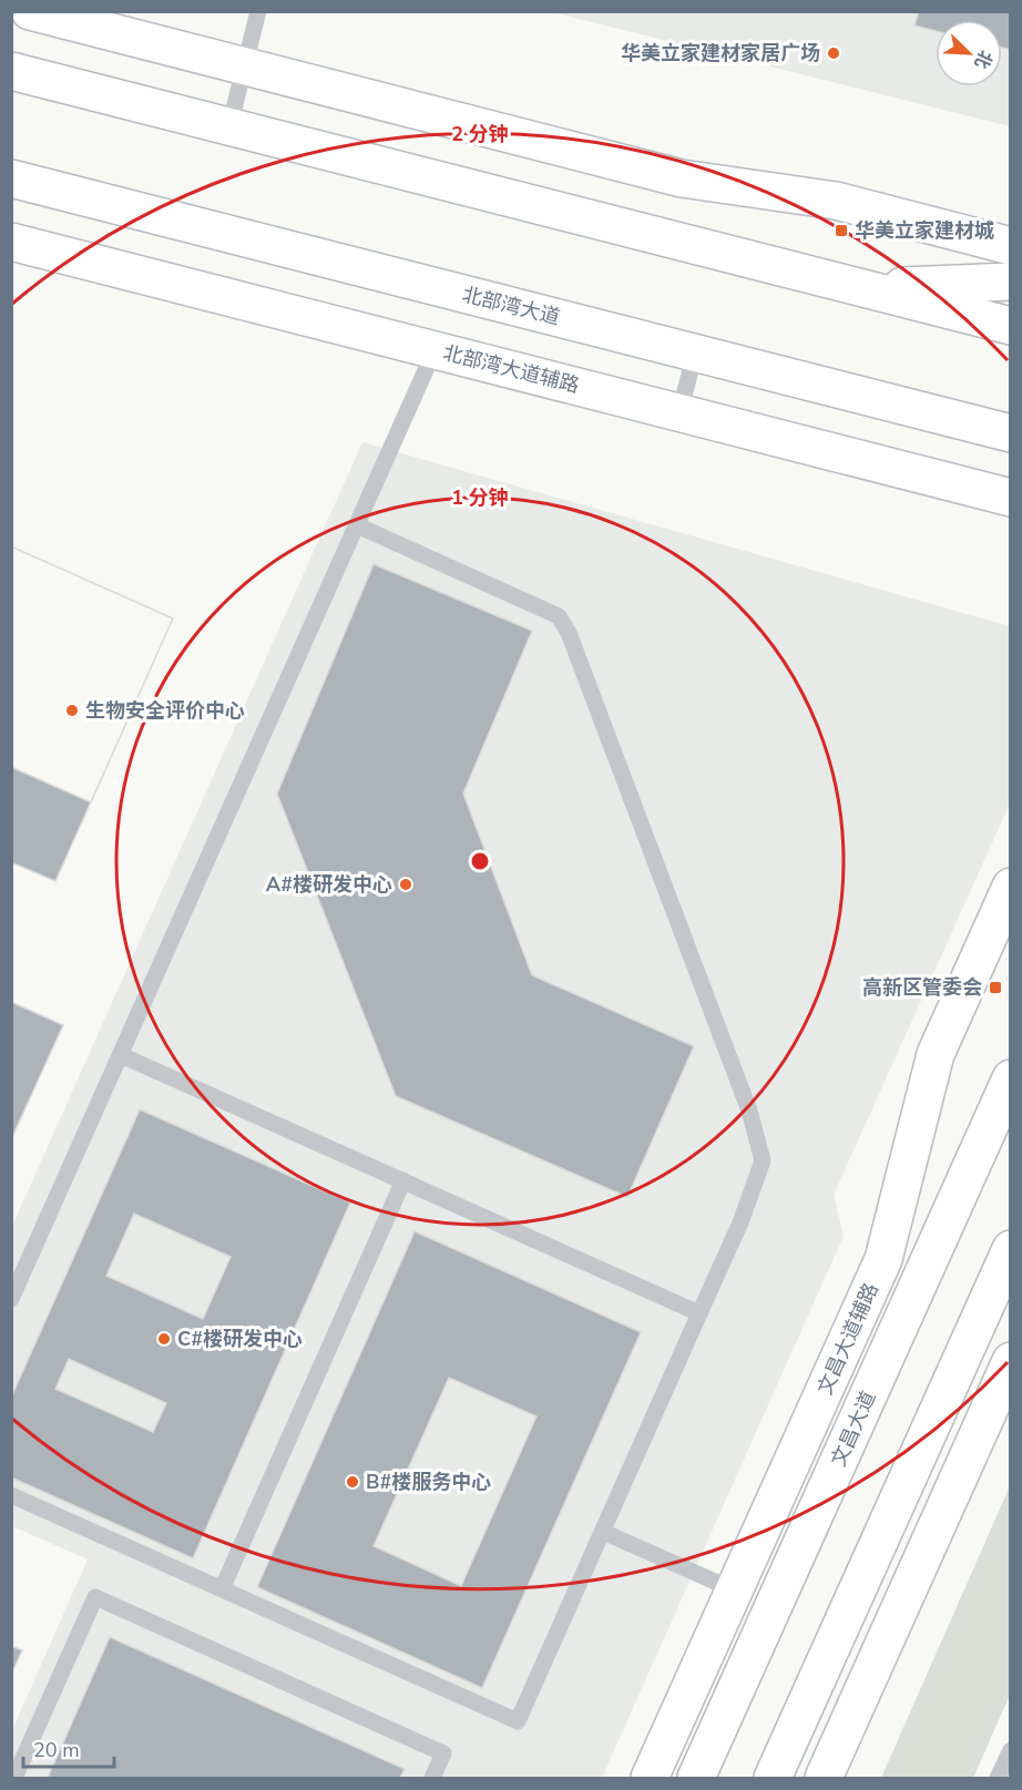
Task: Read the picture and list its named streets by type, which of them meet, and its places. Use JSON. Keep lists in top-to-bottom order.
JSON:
{
  "streets": {
    "main road": [
      "北部湾大道",
      "北部湾大道辅路",
      "文昌大道辅路",
      "文昌大道"
    ]
  },
  "places": {
    "other": [
      "华美立家建材家居广场",
      "生物安全评价中心",
      "A#楼研发中心",
      "C#楼研发中心",
      "B#楼服务中心"
    ],
    "transit": ["华美立家建材城", "高新区管委会"]
  },
  "scale_bar": "20 m",
  "north": "bottom right",
  "rings": ["2 分钟", "1 分钟"]
}
